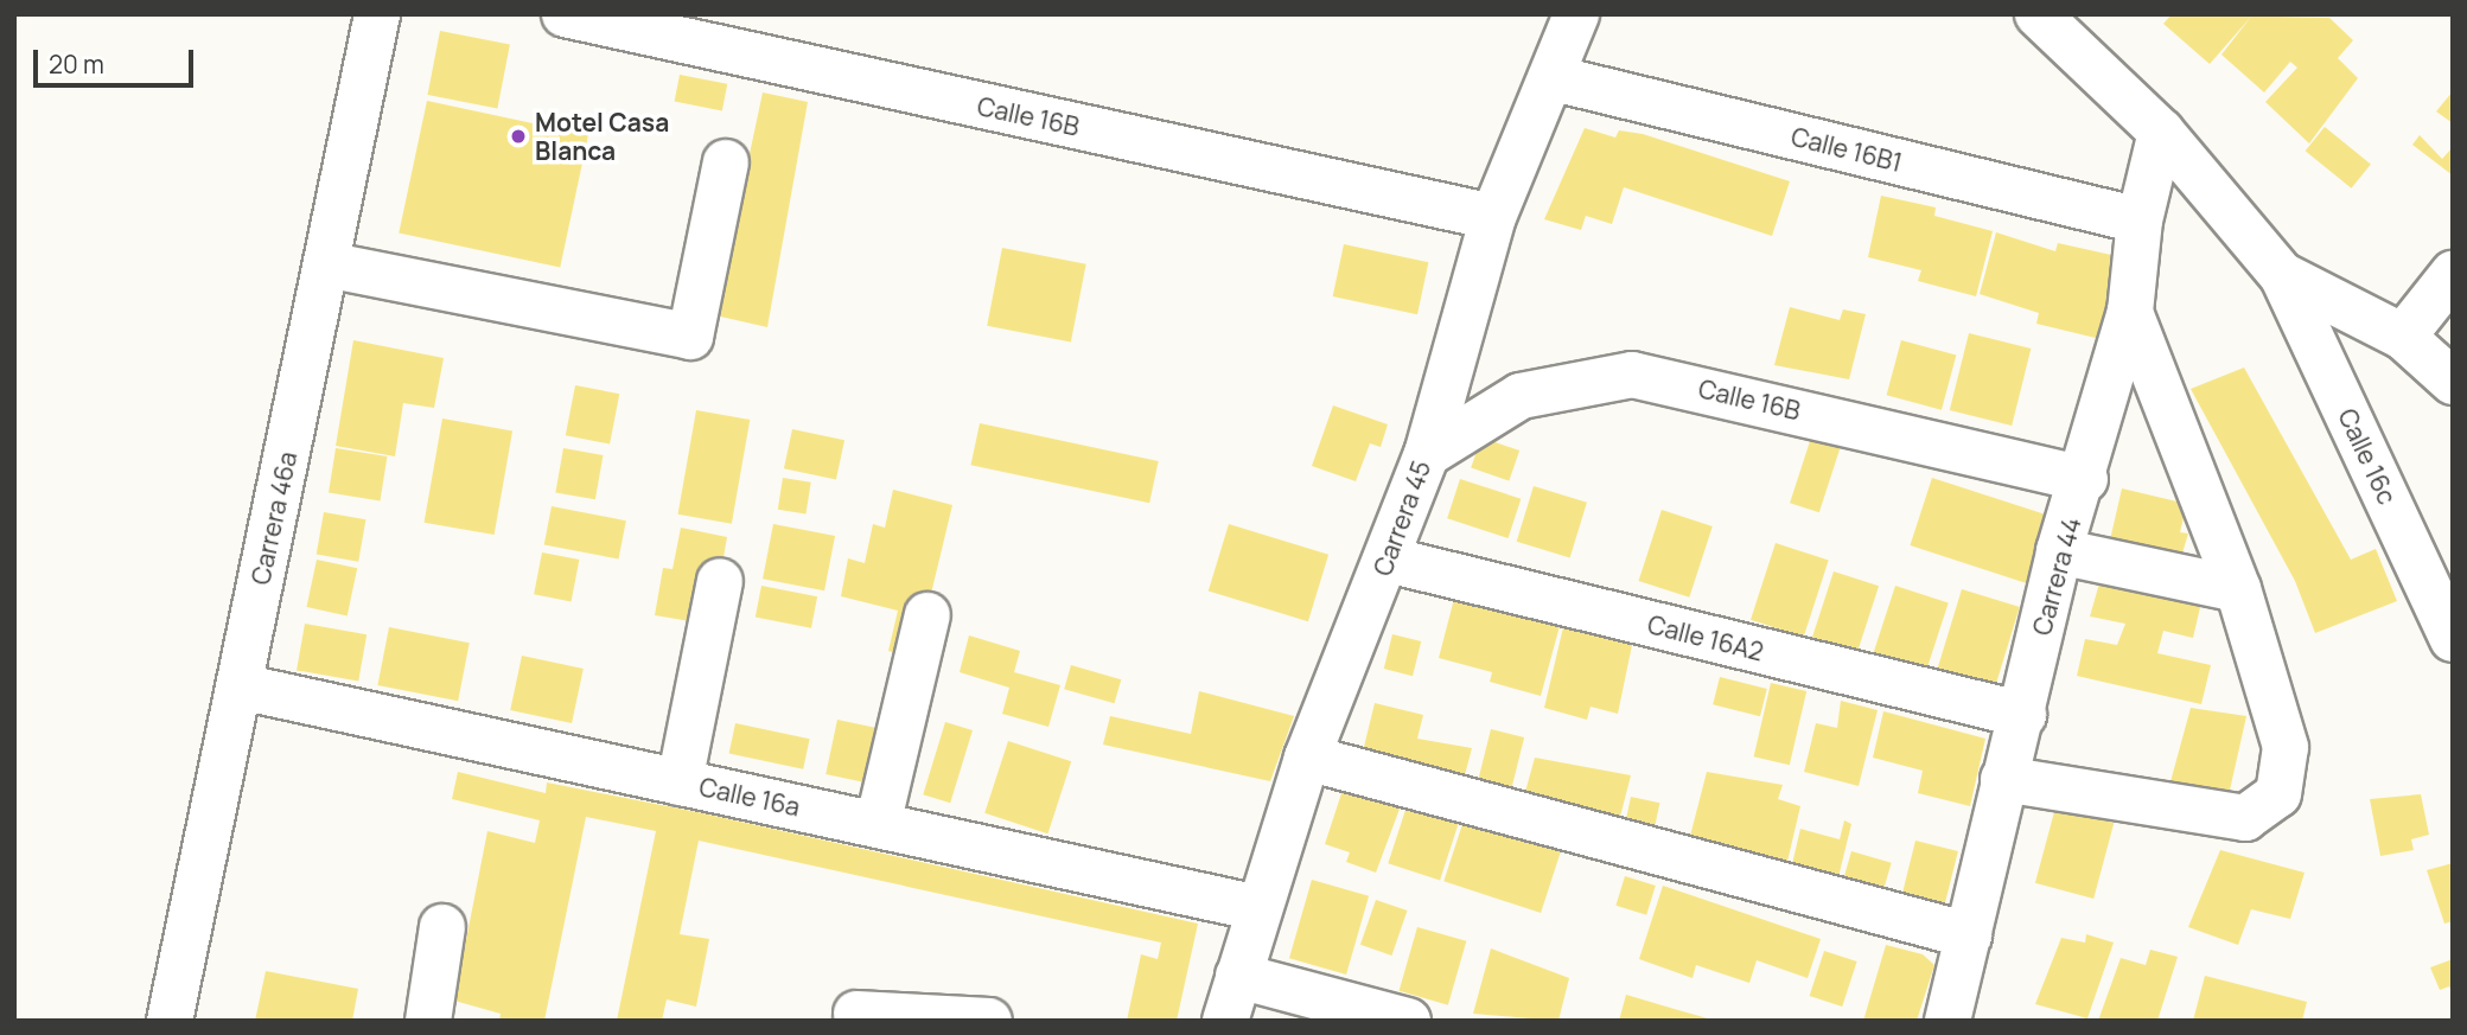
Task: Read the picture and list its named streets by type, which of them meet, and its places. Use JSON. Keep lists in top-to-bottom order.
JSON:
{
  "streets": {
    "street": [
      "Calle 16B",
      "Calle 16B1",
      "Calle 16c",
      "Carrera 46a",
      "Carrera 45",
      "Carrera 44",
      "Calle 16A2",
      "Calle 16a"
    ]
  },
  "crossings": [
    ["Calle 16B", "Carrera 45"],
    ["Calle 16B", "Carrera 44"],
    ["Calle 16B1", "Carrera 45"],
    ["Calle 16B1", "Carrera 44"],
    ["Calle 16c", "Carrera 44"],
    ["Carrera 46a", "Calle 16a"],
    ["Carrera 45", "Calle 16A2"],
    ["Carrera 45", "Calle 16a"],
    ["Carrera 44", "Calle 16A2"]
  ],
  "places": ["Motel Casa Blanca"],
  "scale_bar": "20 m"
}
